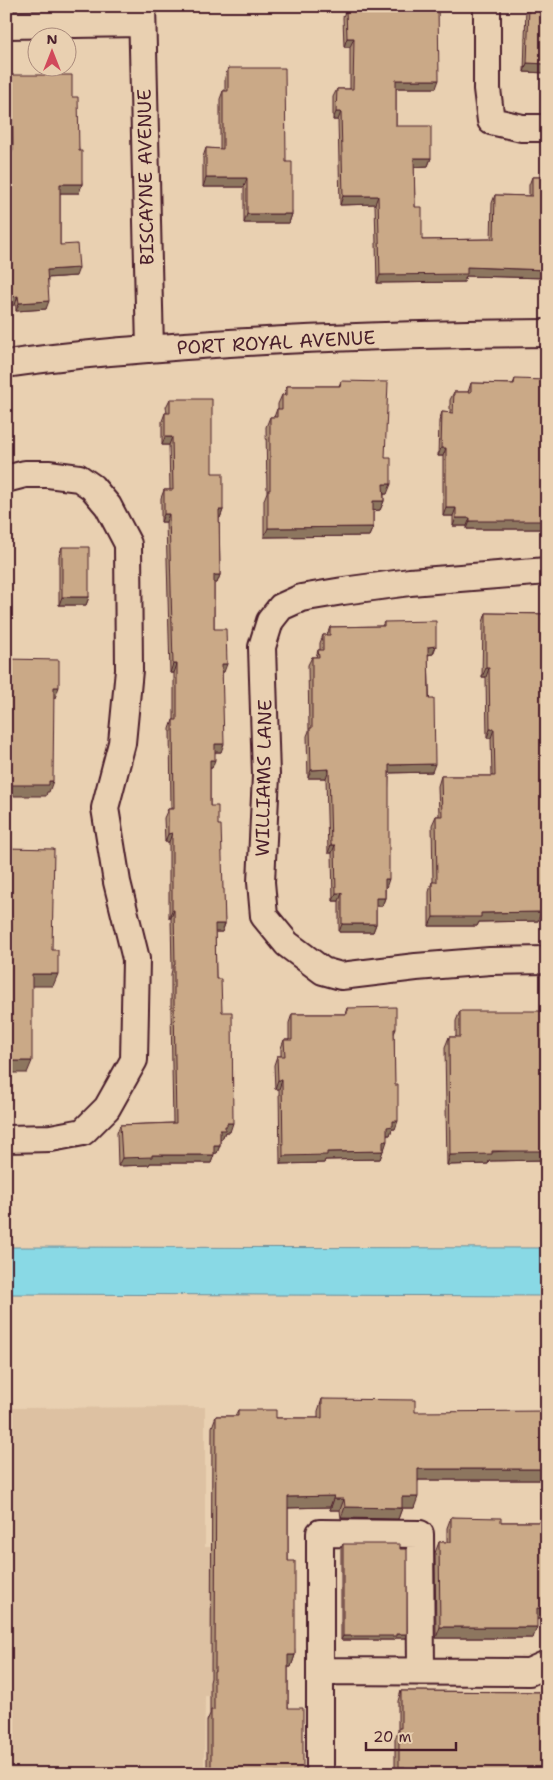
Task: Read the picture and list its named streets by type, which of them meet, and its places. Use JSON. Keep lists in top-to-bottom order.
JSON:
{
  "streets": {
    "street": ["BISCAYNE AVENUE", "PORT ROYAL AVENUE", "WILLIAMS LANE"]
  },
  "crossings": [
    ["BISCAYNE AVENUE", "PORT ROYAL AVENUE"]
  ],
  "scale_bar": "20 m",
  "north": "top"
}
